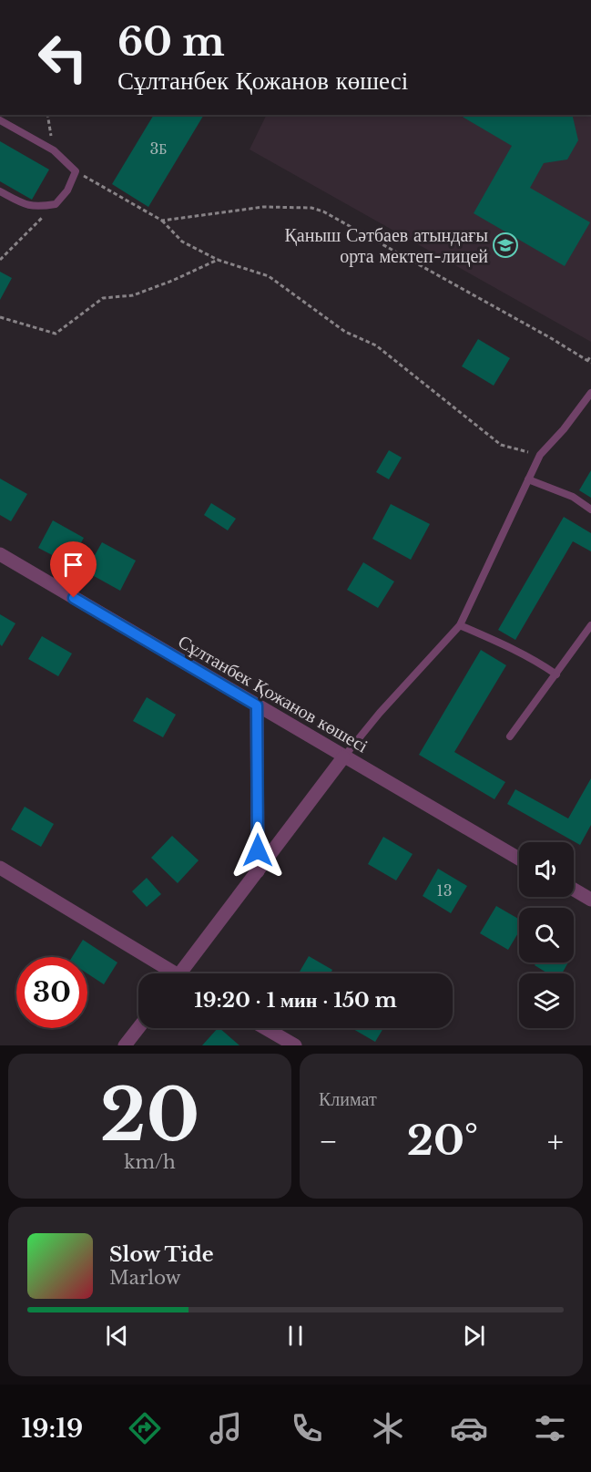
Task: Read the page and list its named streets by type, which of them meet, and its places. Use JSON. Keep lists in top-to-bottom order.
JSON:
{
  "streets": {
    "street": ["Сұлтанбек Қожанов көшесі"]
  },
  "places": {
    "school or university": ["Қаныш Сәтбаев атындағы орта мектеп-лицей"]
  },
  "house_numbers": ["3Б", "13"],
  "page": {
    "turn": ["60 m", "Сұлтанбек Қожанов көшесі"],
    "limit": "30",
    "trip": "19:20 · 1 мин · 150 m",
    "tile": [
      ["20", "km/h"],
      "Климат"
    ],
    "heat": ["−", "20°", "+"],
    "song": ["Slow Tide", "Marlow"],
    "tabs": "19:19"
  }
}
